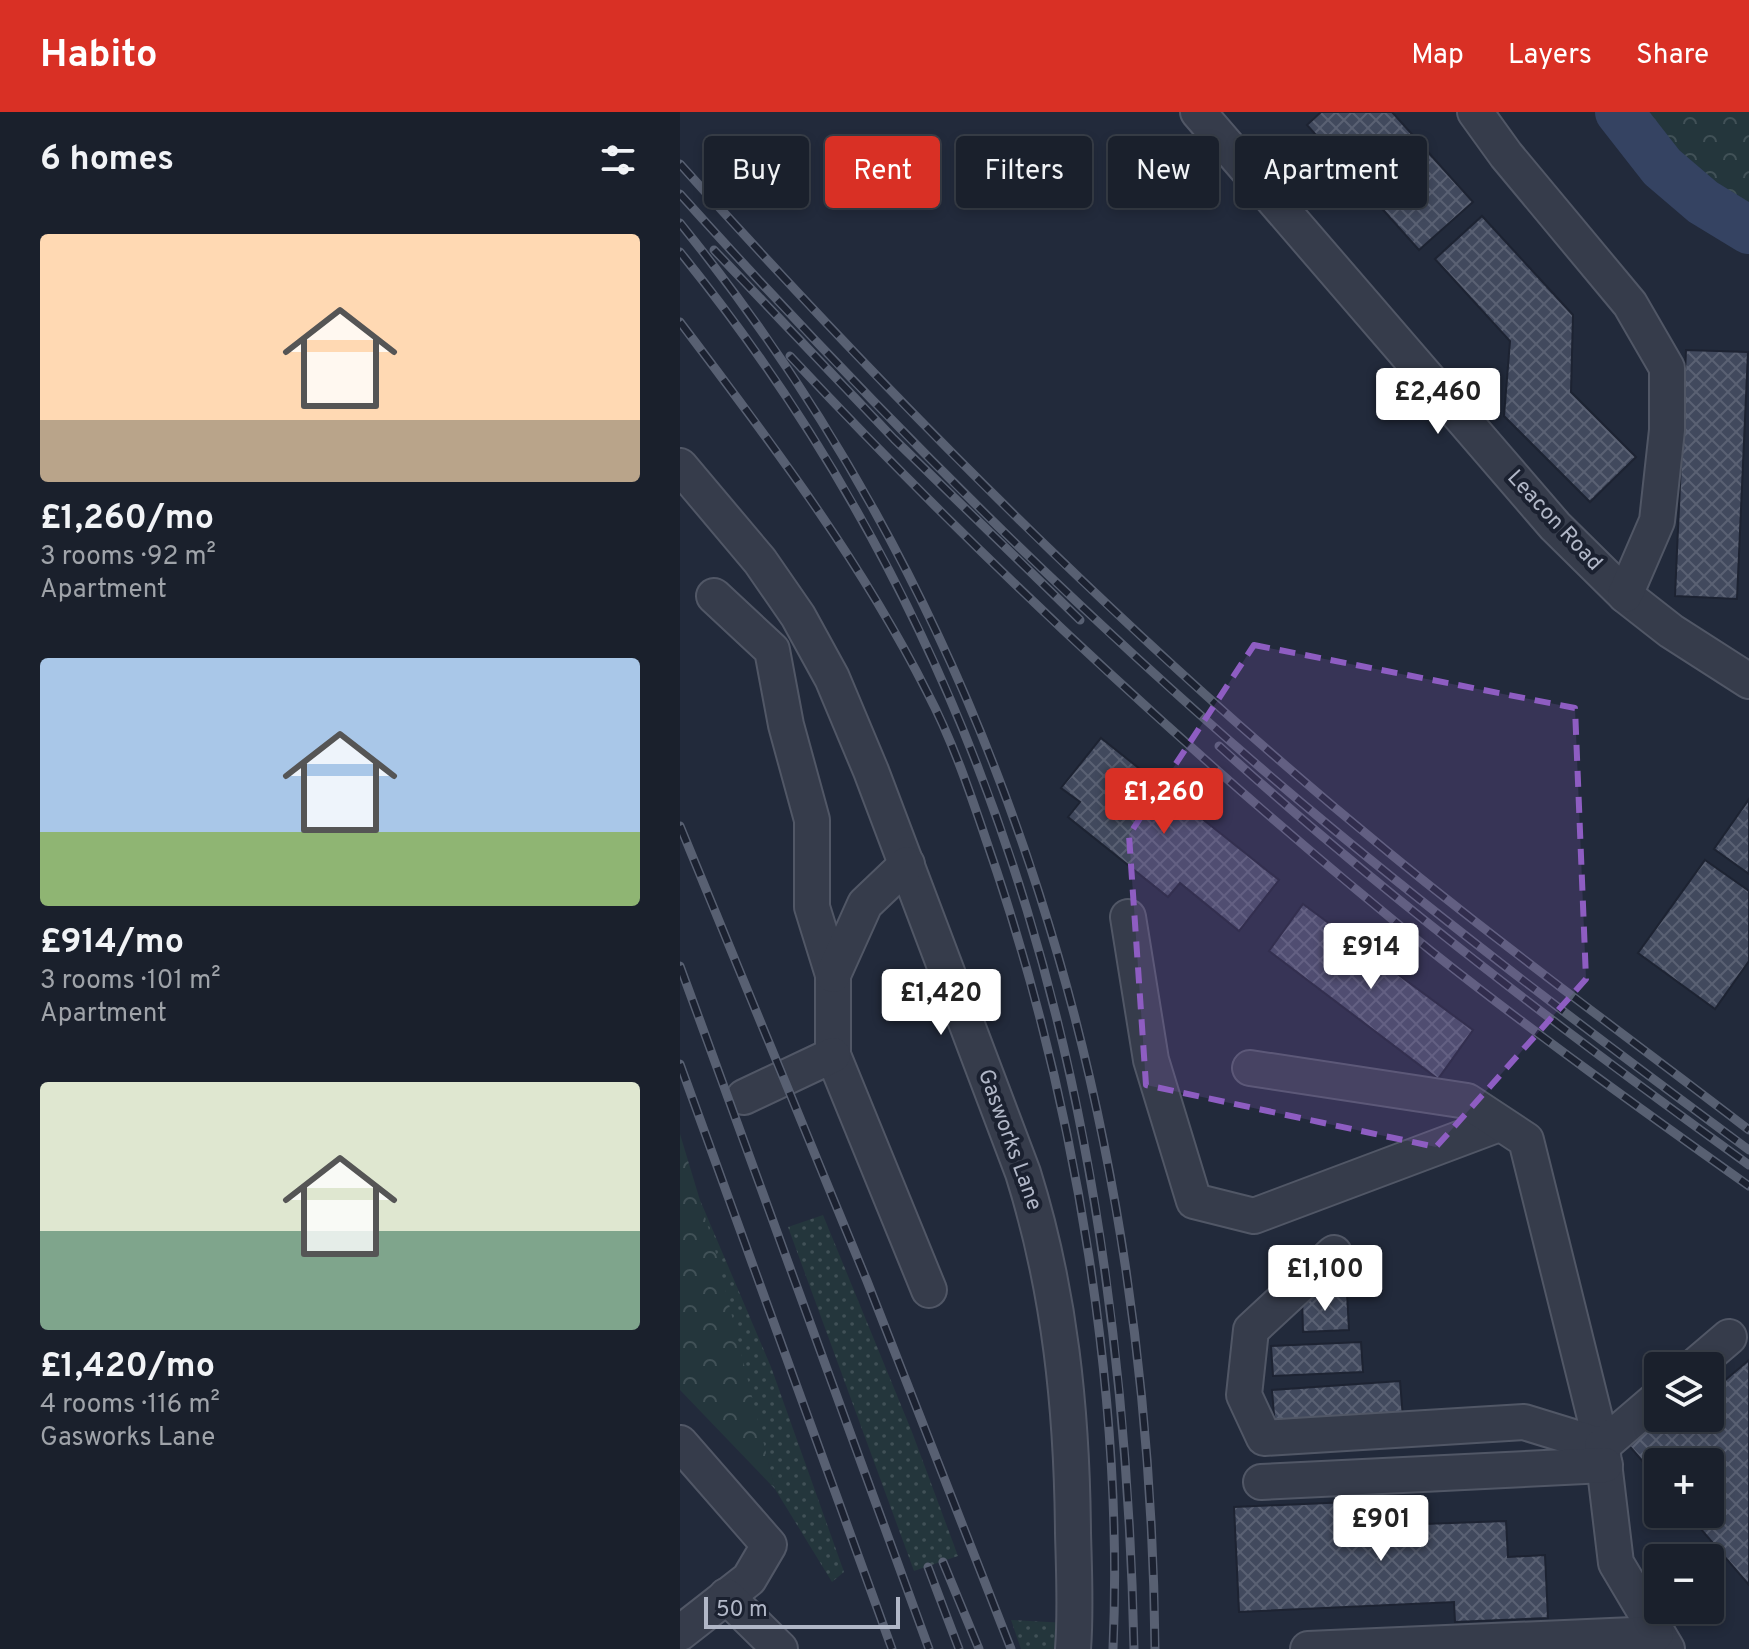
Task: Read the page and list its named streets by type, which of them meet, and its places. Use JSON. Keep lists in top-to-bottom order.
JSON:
{
  "streets": {
    "street": ["Leacon Road", "Gasworks Lane"]
  },
  "scale_bar": "50 m",
  "page": {
    "header": "Habito",
    "nav": ["Map", "Layers", "Share"],
    "heading": "6 homes",
    "chip": [
      "Buy",
      "Rent",
      "Filters",
      "New",
      "Apartment"
    ],
    "list": [
      {
        "name": "£1,260/mo",
        "note": "3 rooms · 92 m² · Apartment"
      },
      {
        "name": "£914/mo",
        "note": "3 rooms · 101 m² · Apartment"
      },
      {
        "name": "£1,420/mo",
        "note": "4 rooms · 116 m² · Gasworks Lane"
      }
    ],
    "price": [
      "£2,460",
      "£1,260",
      "£914",
      "£1,420",
      "£1,100",
      "£901"
    ],
    "map_buttons": ["+", "−"],
    "scale": "50 m"
  }
}
